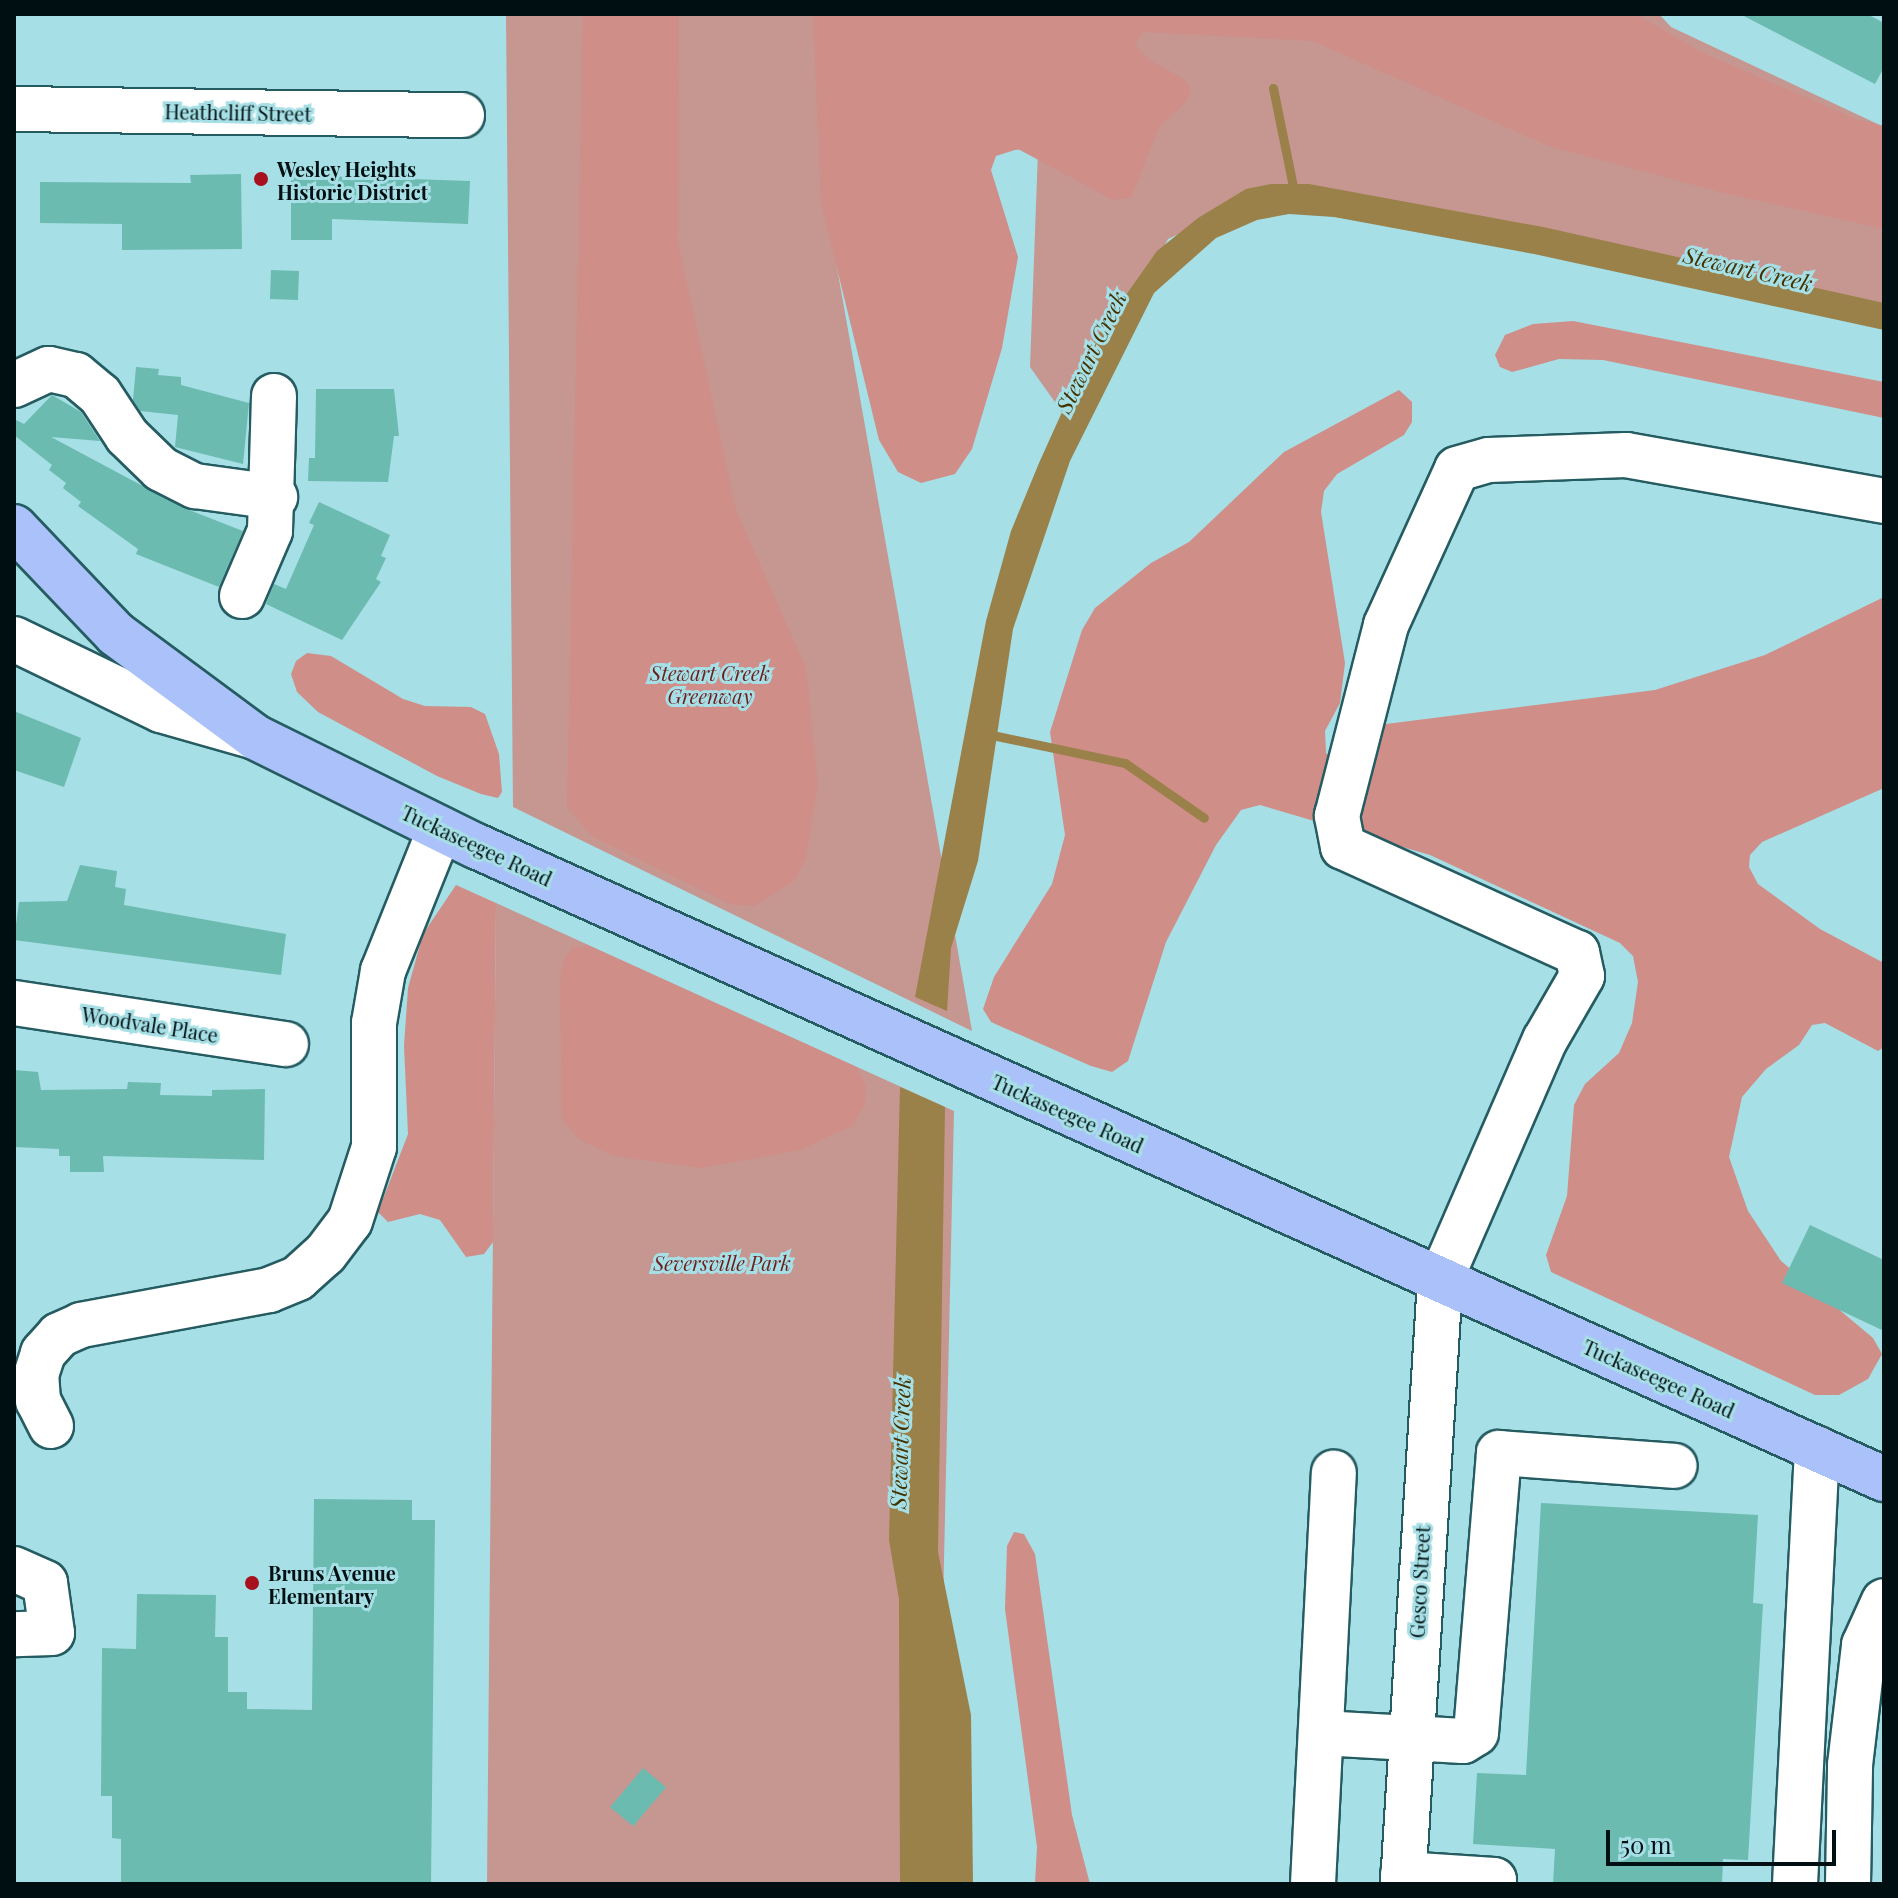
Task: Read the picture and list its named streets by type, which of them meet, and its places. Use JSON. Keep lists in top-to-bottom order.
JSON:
{
  "streets": {
    "main road": ["Tuckaseegee Road"],
    "street": ["Heathcliff Street", "Woodvale Place", "Gesco Street"]
  },
  "crossings": [
    ["Tuckaseegee Road", "Gesco Street"]
  ],
  "water": ["Stewart Creek"],
  "parks": ["Stewart Creek Greenway", "Seversville Park"],
  "places": ["Wesley Heights Historic District", "Bruns Avenue Elementary"],
  "scale_bar": "50 m"
}
